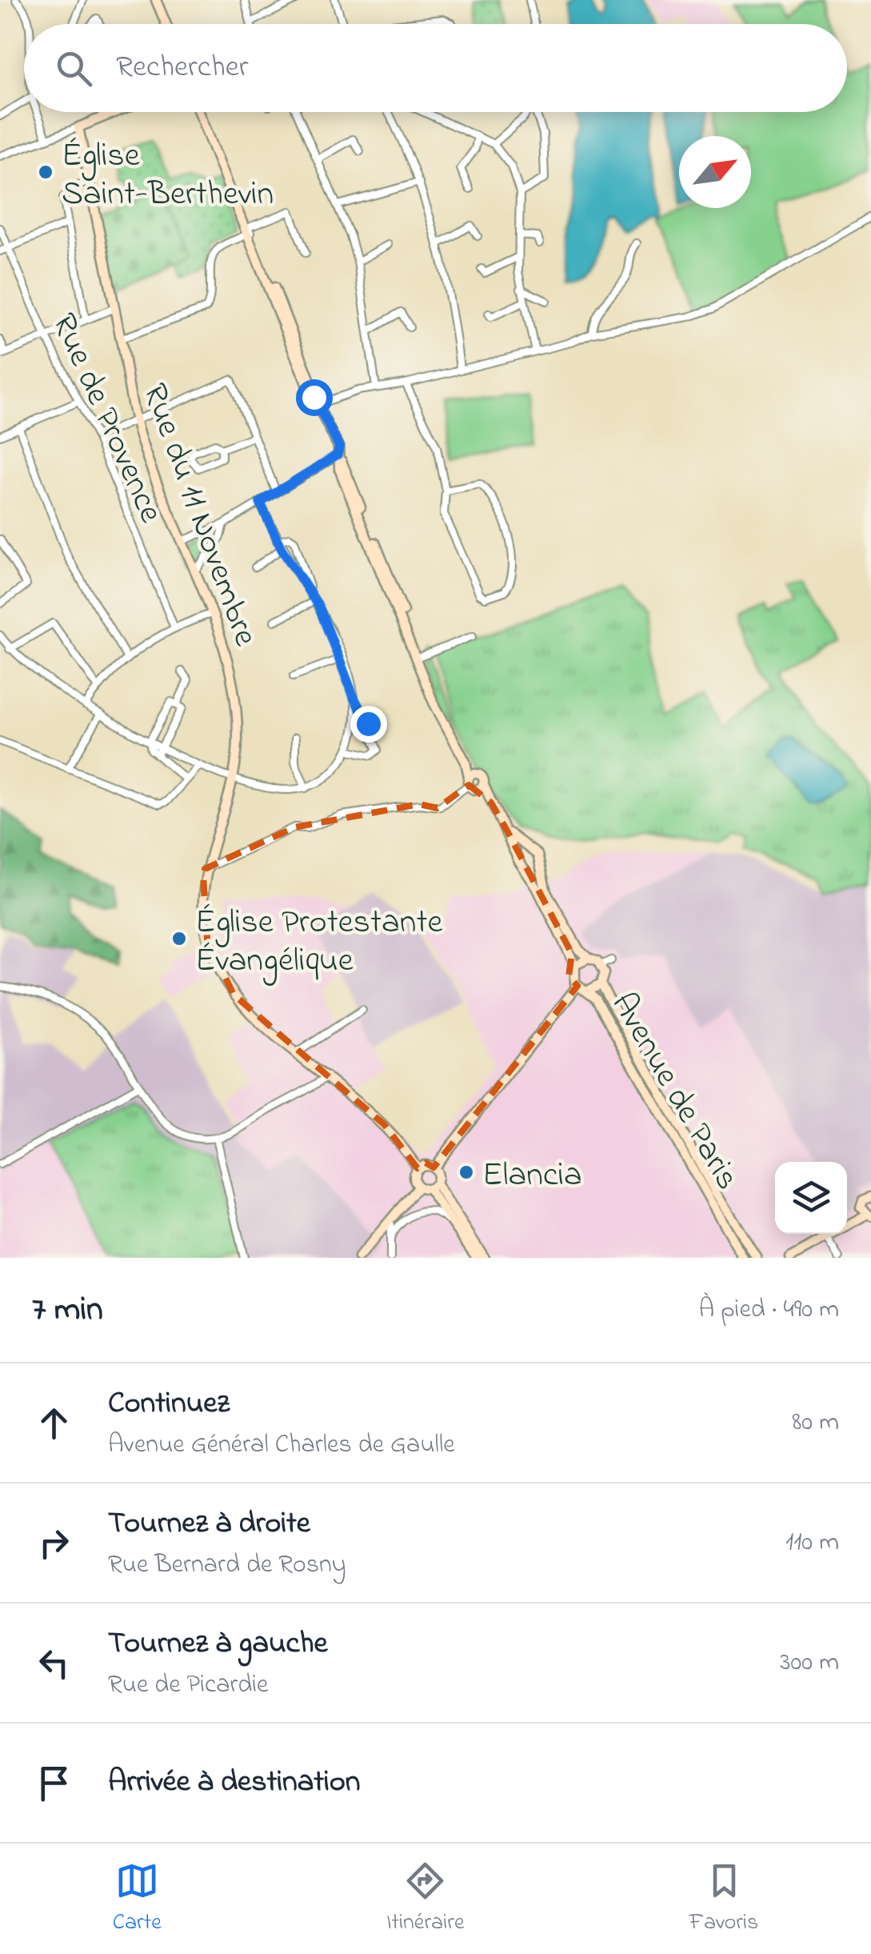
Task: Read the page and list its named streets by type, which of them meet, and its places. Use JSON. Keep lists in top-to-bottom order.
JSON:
{
  "streets": {
    "main road": ["Rue du 11 Novembre", "Avenue de Paris"],
    "street": ["Rue de Provence"]
  },
  "places": ["Église Saint-Berthevin", "Église Protestante Évangélique", "Elancia"],
  "north": "top right",
  "page": {
    "search": "Rechercher",
    "heading": ["7 min", "À pied · 490 m"],
    "list": [
      ["Continuez", "Avenue Général Charles de Gaulle", "80 m"],
      ["Tournez à droite", "Rue Bernard de Rosny", "110 m"],
      ["Tournez à gauche", "Rue de Picardie", "300 m"],
      "Arrivée à destination"
    ],
    "nav": ["Carte", "Itinéraire", "Favoris"]
  }
}
